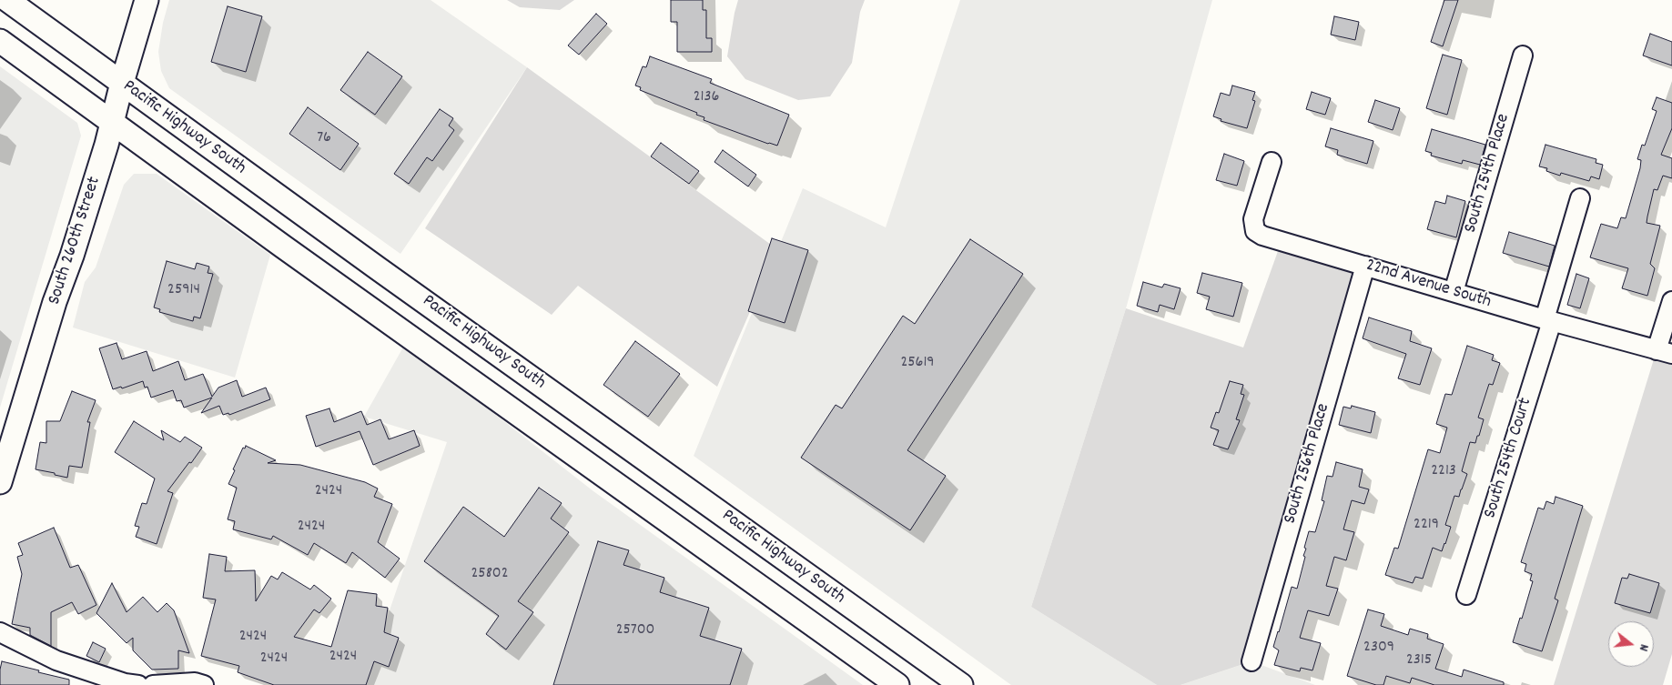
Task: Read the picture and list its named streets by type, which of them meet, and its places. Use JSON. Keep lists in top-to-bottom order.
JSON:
{
  "streets": {
    "main road": ["Pacific Highway South", "South 260th Street"],
    "street": [
      "South 254th Place",
      "22nd Avenue South",
      "South 254th Court",
      "South 256th Place"
    ]
  },
  "crossings": [
    ["Pacific Highway South", "South 260th Street"],
    ["South 254th Place", "22nd Avenue South"],
    ["22nd Avenue South", "South 254th Court"],
    ["22nd Avenue South", "South 256th Place"]
  ],
  "house_numbers": [
    "2136",
    "76",
    "25914",
    "25619",
    "2213",
    "2424",
    "2219",
    "2424",
    "25802",
    "25700",
    "2424",
    "2309",
    "2424",
    "2424",
    "2315"
  ],
  "north": "right"
}
